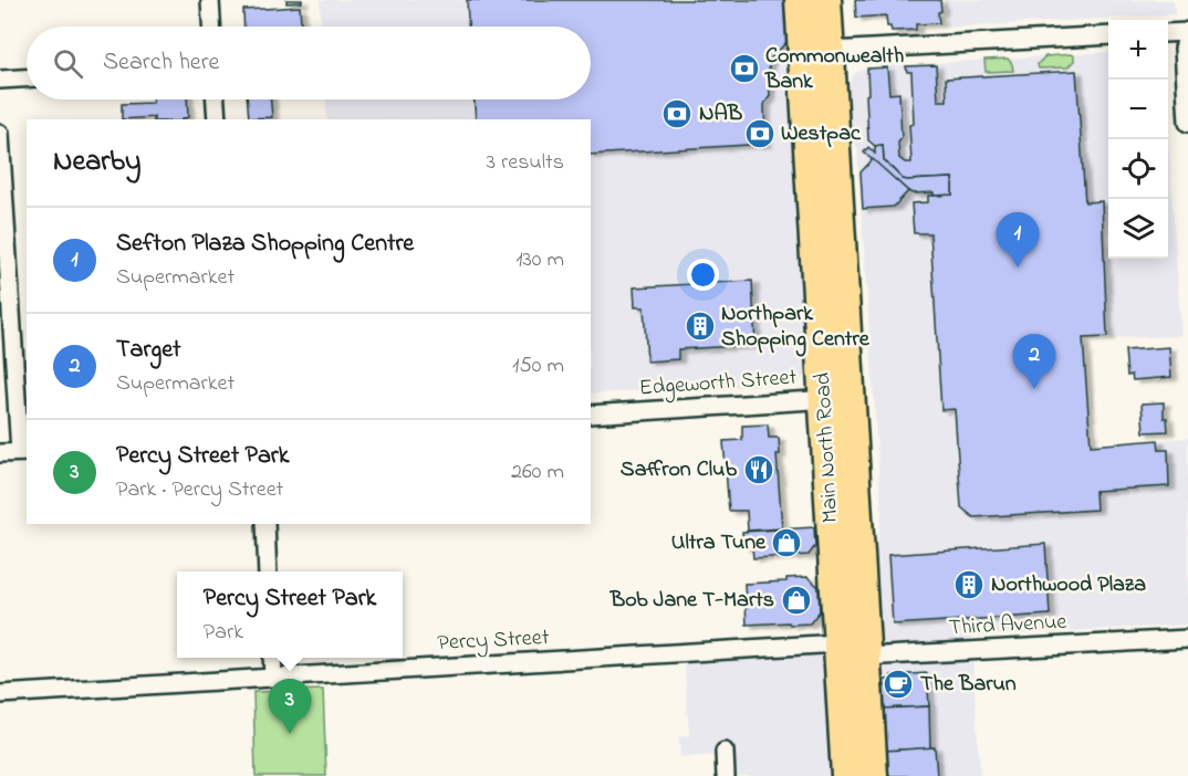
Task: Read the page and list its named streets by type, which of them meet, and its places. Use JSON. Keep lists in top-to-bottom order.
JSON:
{
  "streets": {
    "highway": ["Main North Road"],
    "street": ["Edgeworth Street", "Third Avenue", "Percy Street"]
  },
  "crossings": [
    ["Edgeworth Street", "Main North Road"],
    ["Main North Road", "Third Avenue"],
    ["Main North Road", "Percy Street"],
    ["Third Avenue", "Percy Street"]
  ],
  "places": {
    "bank": ["Commonwealth Bank", "NAB", "Westpac"],
    "building": ["Northpark Shopping Centre", "Northwood Plaza"],
    "restaurant": ["Saffron Club"],
    "shop": ["Ultra Tune", "Bob Jane T-Marts"],
    "cafe": ["The Barun"]
  },
  "page": {
    "map_buttons": ["+", "−"],
    "search": "Search here",
    "heading": ["Nearby", "3 results"],
    "list": [
      {
        "mark": "1",
        "name": "Sefton Plaza Shopping Centre",
        "note": "Supermarket",
        "value": "130 m"
      },
      {
        "mark": "2",
        "name": "Target",
        "note": "Supermarket",
        "value": "150 m"
      },
      {
        "mark": "3",
        "name": "Percy Street Park",
        "note": "Park · Percy Street",
        "value": "260 m"
      }
    ],
    "pins": ["1", "2", "3"],
    "popup": ["Percy Street Park", "Park"]
  }
}
